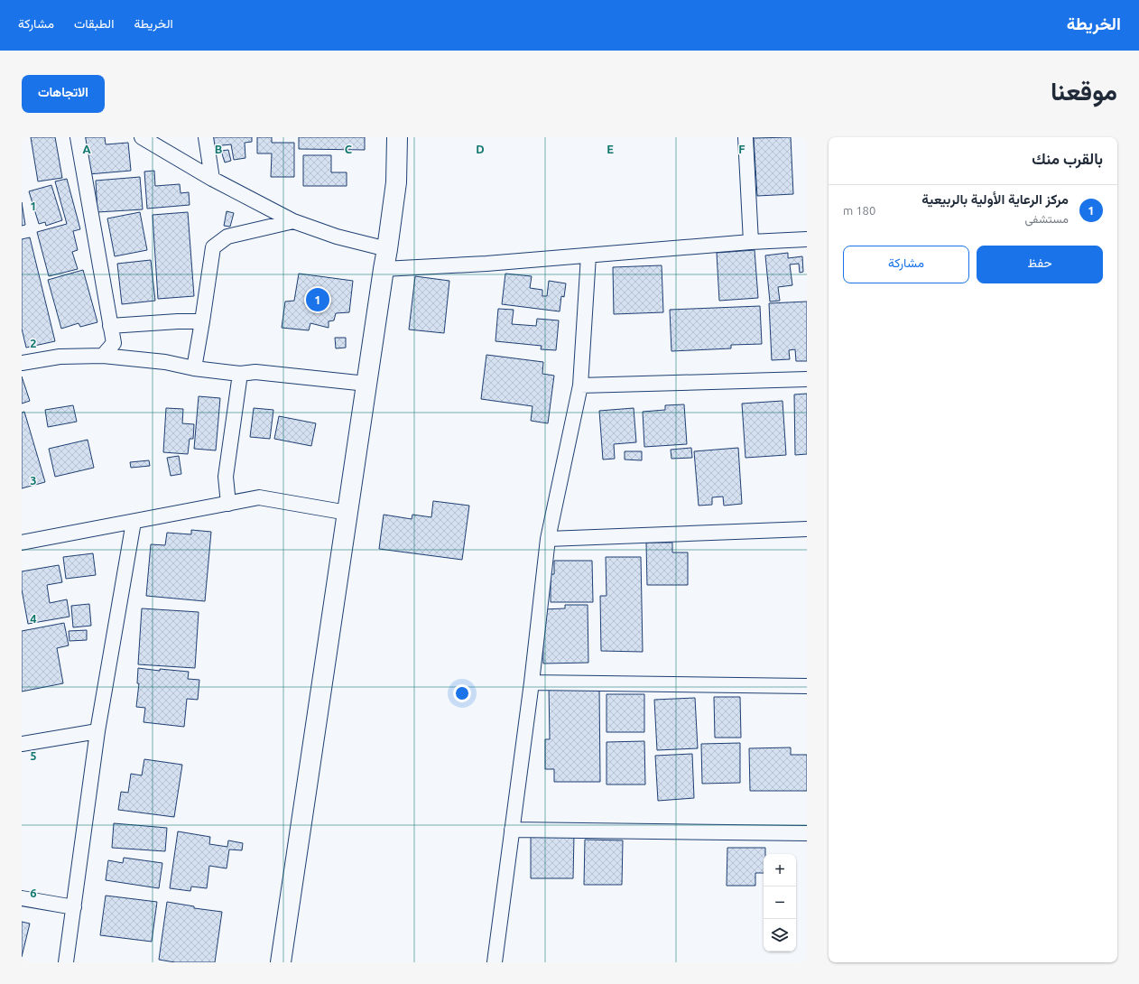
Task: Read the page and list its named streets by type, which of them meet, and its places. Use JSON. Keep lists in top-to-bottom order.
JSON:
{
  "page": {
    "header": "الخريطة",
    "nav": ["الخريطة", "الطبقات", "مشاركة"],
    "title": "موقعنا",
    "buttons": [
      "الاتجاهات",
      ["حفظ", "مشاركة"]
    ],
    "heading": "بالقرب منك",
    "list": [
      {
        "mark": "1",
        "name": "مركز الرعاية الأولية بالربيعية",
        "note": "مستشفى",
        "value": "180 m"
      }
    ],
    "pins": "1",
    "map_buttons": ["+", "−"]
  },
  "grid": {
    "columns": [
      "A",
      "B",
      "C",
      "D",
      "E",
      "F"
    ],
    "rows": [
      "1",
      "2",
      "3",
      "4",
      "5",
      "6"
    ]
  }
}
